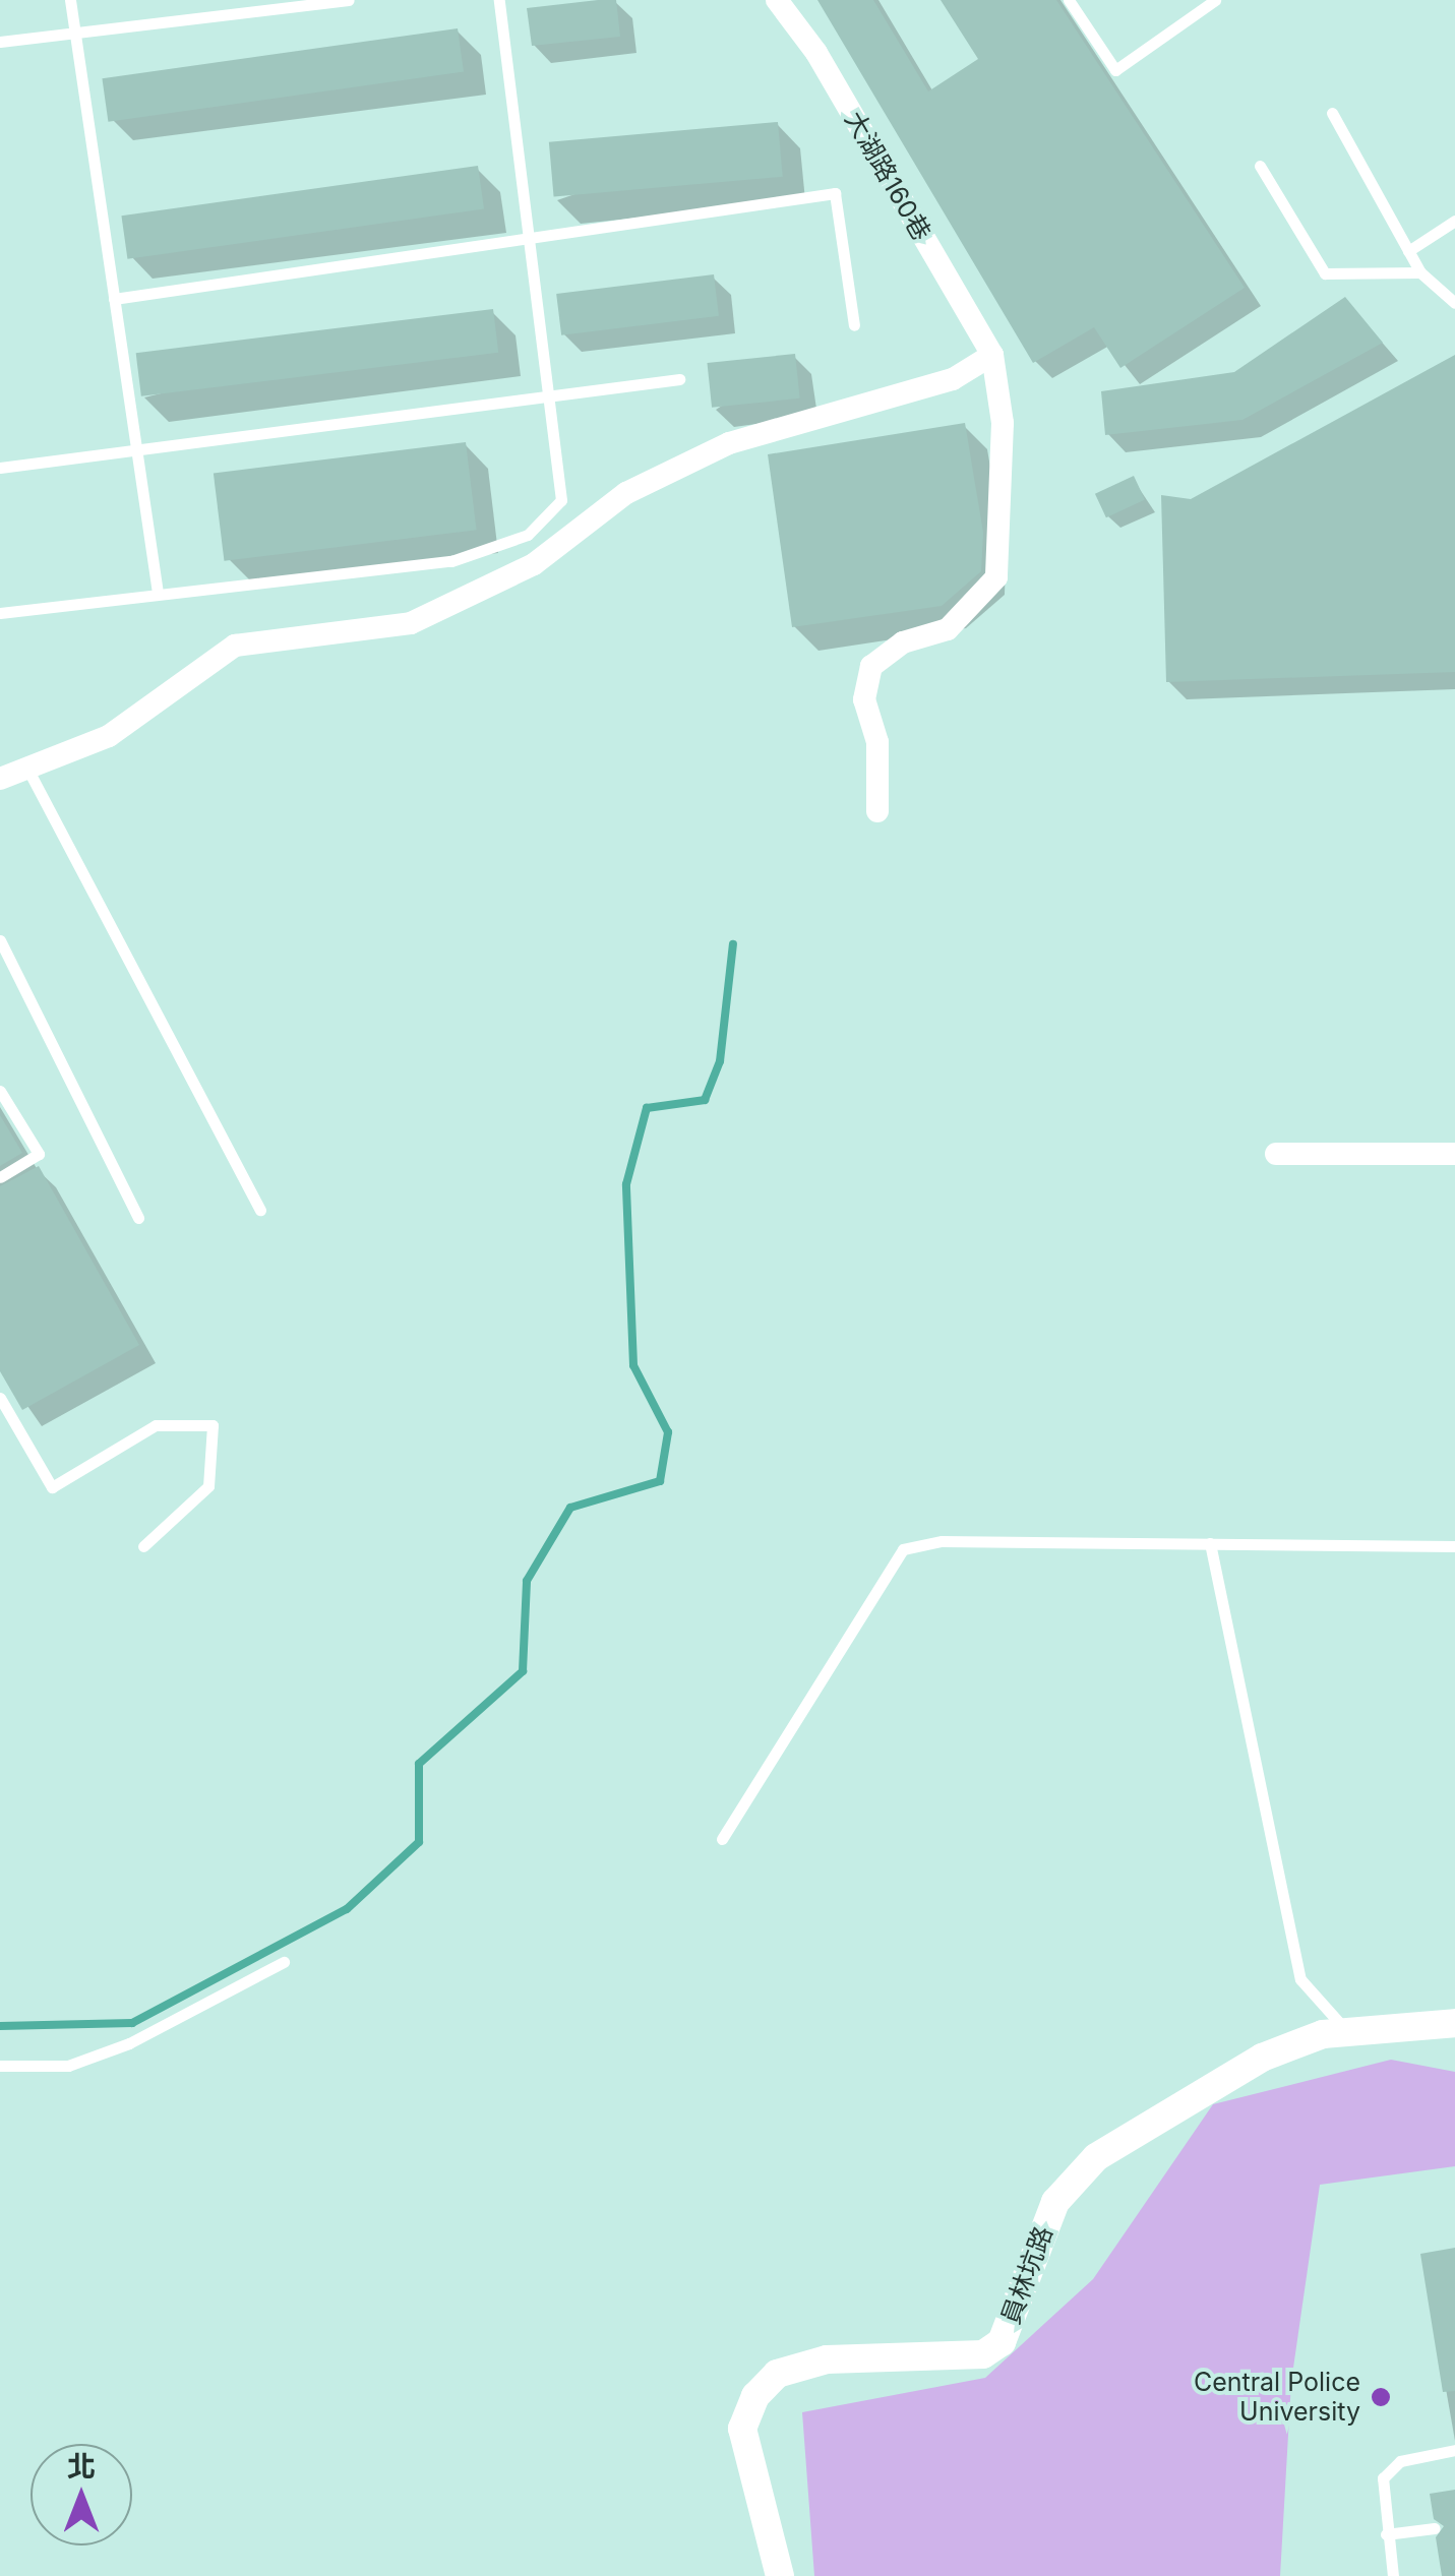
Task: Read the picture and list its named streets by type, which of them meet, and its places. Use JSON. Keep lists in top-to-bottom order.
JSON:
{
  "streets": {
    "street": ["大湖路160巷", "員林坑路"]
  },
  "places": ["Central Police University"],
  "north": "top"
}
